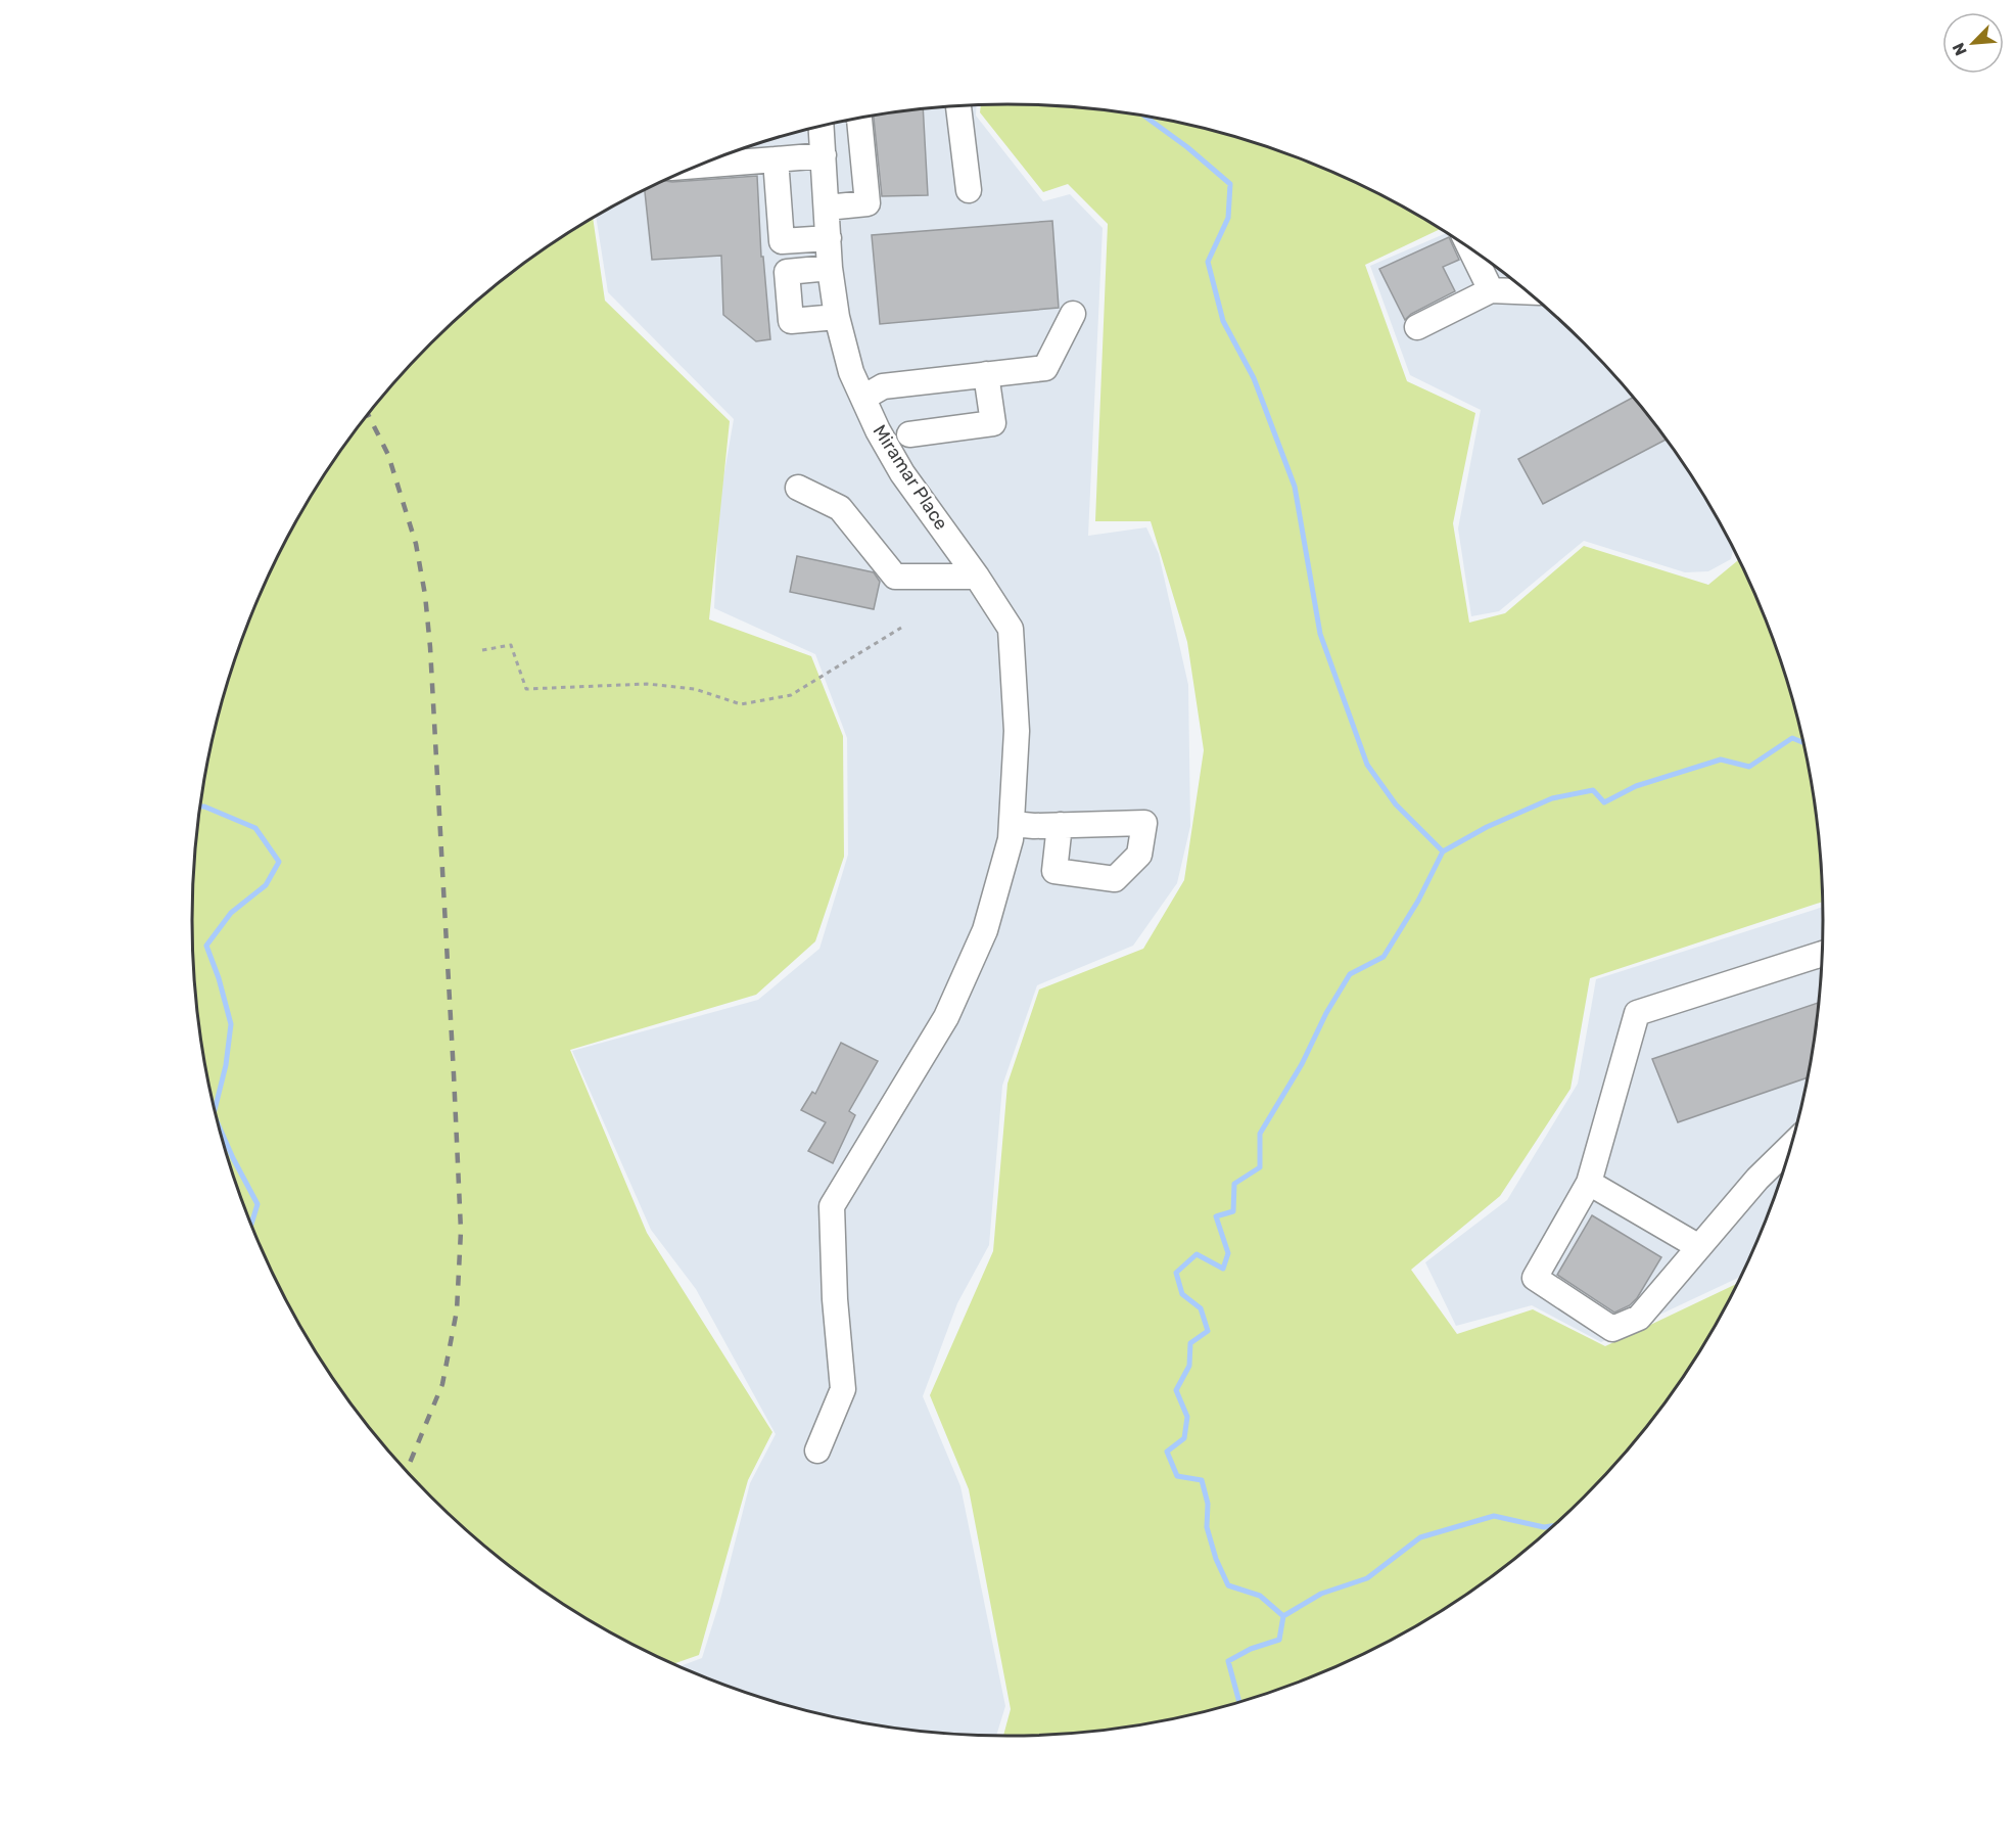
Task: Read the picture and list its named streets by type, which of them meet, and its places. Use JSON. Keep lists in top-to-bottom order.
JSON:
{
  "streets": {
    "street": ["Miramar Place"]
  },
  "north": "bottom left"
}
